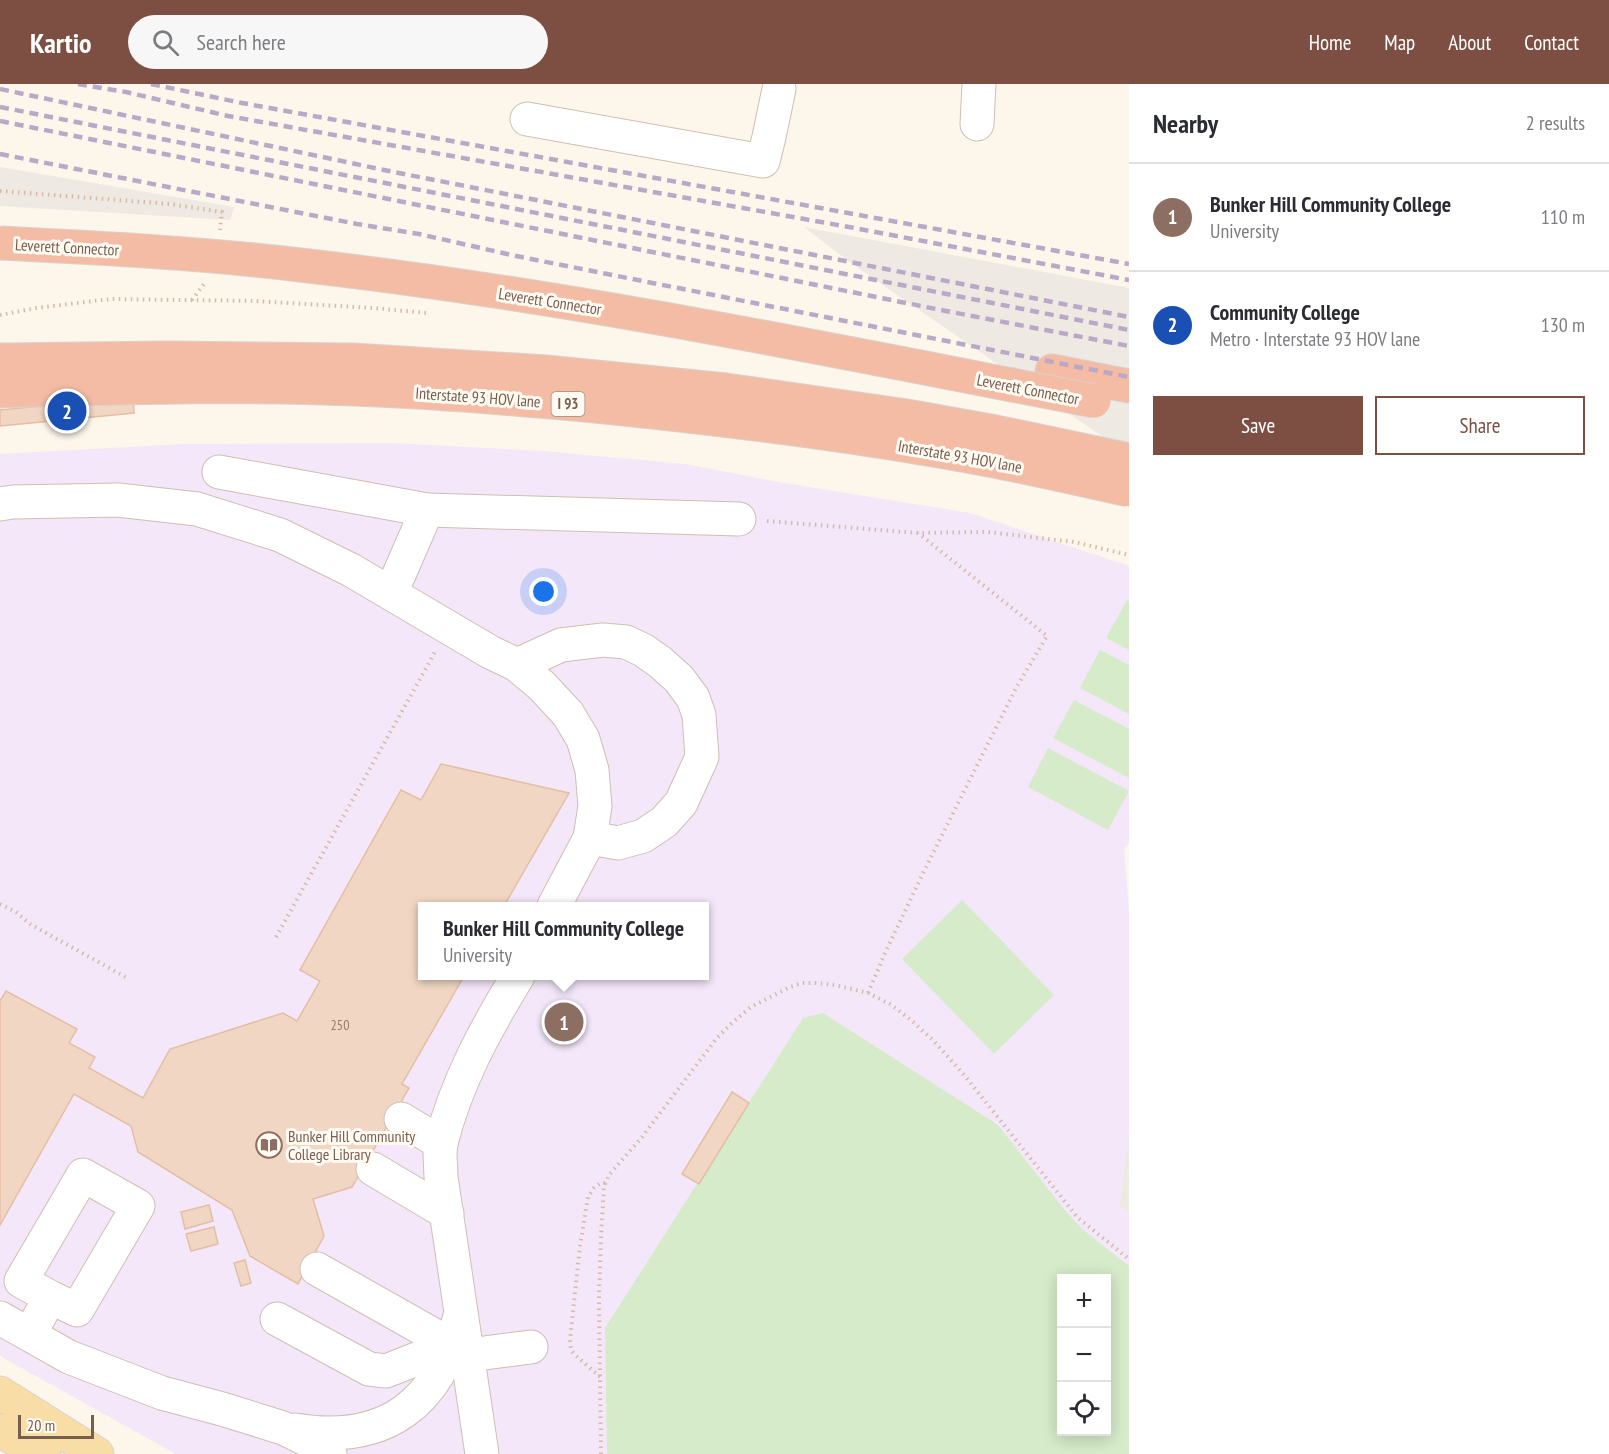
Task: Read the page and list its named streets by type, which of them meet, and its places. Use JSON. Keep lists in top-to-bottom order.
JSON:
{
  "streets": {
    "highway": ["Leverett Connector", "Interstate 93 HOV lane", "I 93"]
  },
  "places": {
    "library": ["Bunker Hill Community College Library"]
  },
  "house_numbers": ["250"],
  "scale_bar": "20 m",
  "page": {
    "header": "Kartio",
    "search": "Search here",
    "nav": [
      "Home",
      "Map",
      "About",
      "Contact"
    ],
    "heading": ["Nearby", "2 results"],
    "list": [
      {
        "mark": "1",
        "name": "Bunker Hill Community College",
        "note": "University",
        "value": "110 m"
      },
      {
        "mark": "2",
        "name": "Community College",
        "note": "Metro · Interstate 93 HOV lane",
        "value": "130 m"
      }
    ],
    "buttons": ["Save", "Share"],
    "pins": ["2", "1"],
    "popup": ["Bunker Hill Community College", "University"],
    "map_buttons": ["+", "−"],
    "scale": "20 m"
  }
}
